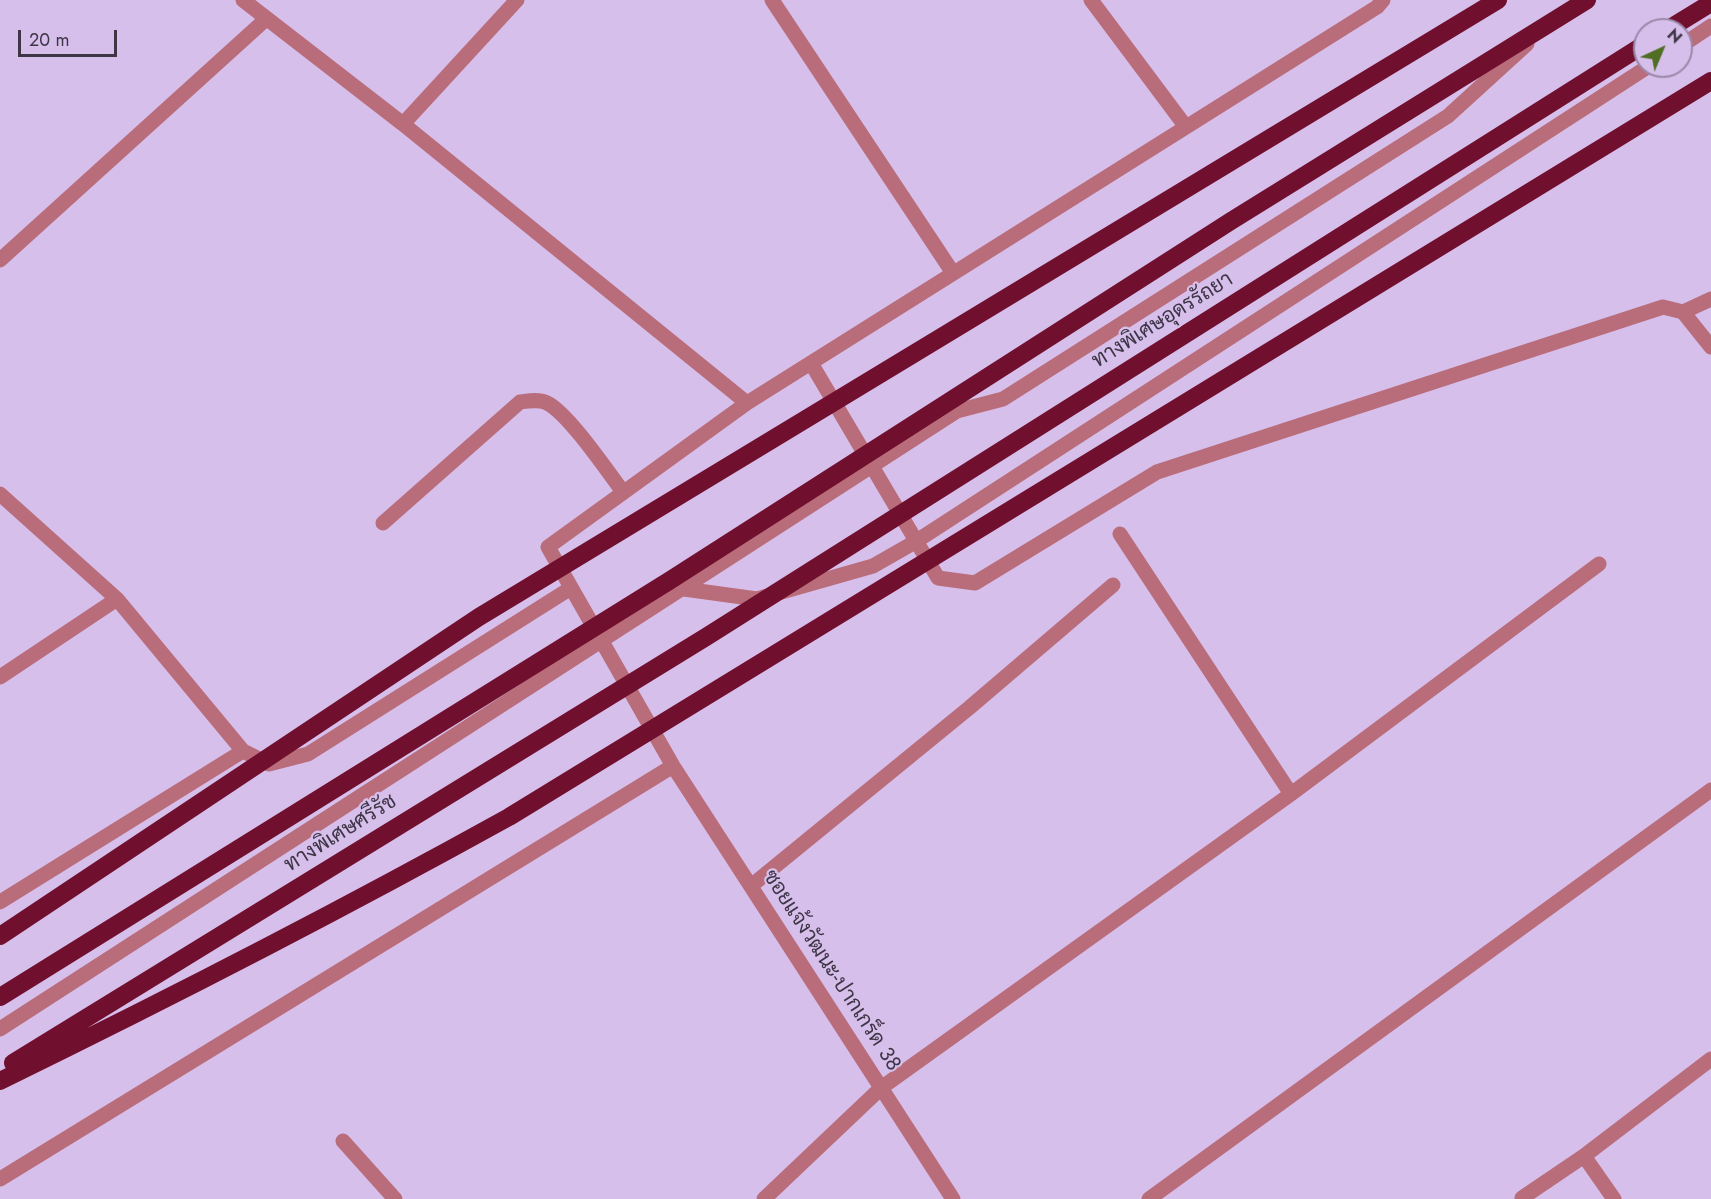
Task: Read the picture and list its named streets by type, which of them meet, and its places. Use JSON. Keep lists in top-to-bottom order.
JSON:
{
  "streets": {
    "highway": ["ทางพิเศษอุดรรัถยา", "ทางพิเศษศรีรัช"],
    "street": ["ซอยแจ้งวัฒนะ-ปากเกร็ด 38"]
  },
  "crossings": [
    ["ทางพิเศษอุดรรัถยา", "ทางพิเศษศรีรัช"]
  ],
  "scale_bar": "20 m",
  "north": "top right"
}
